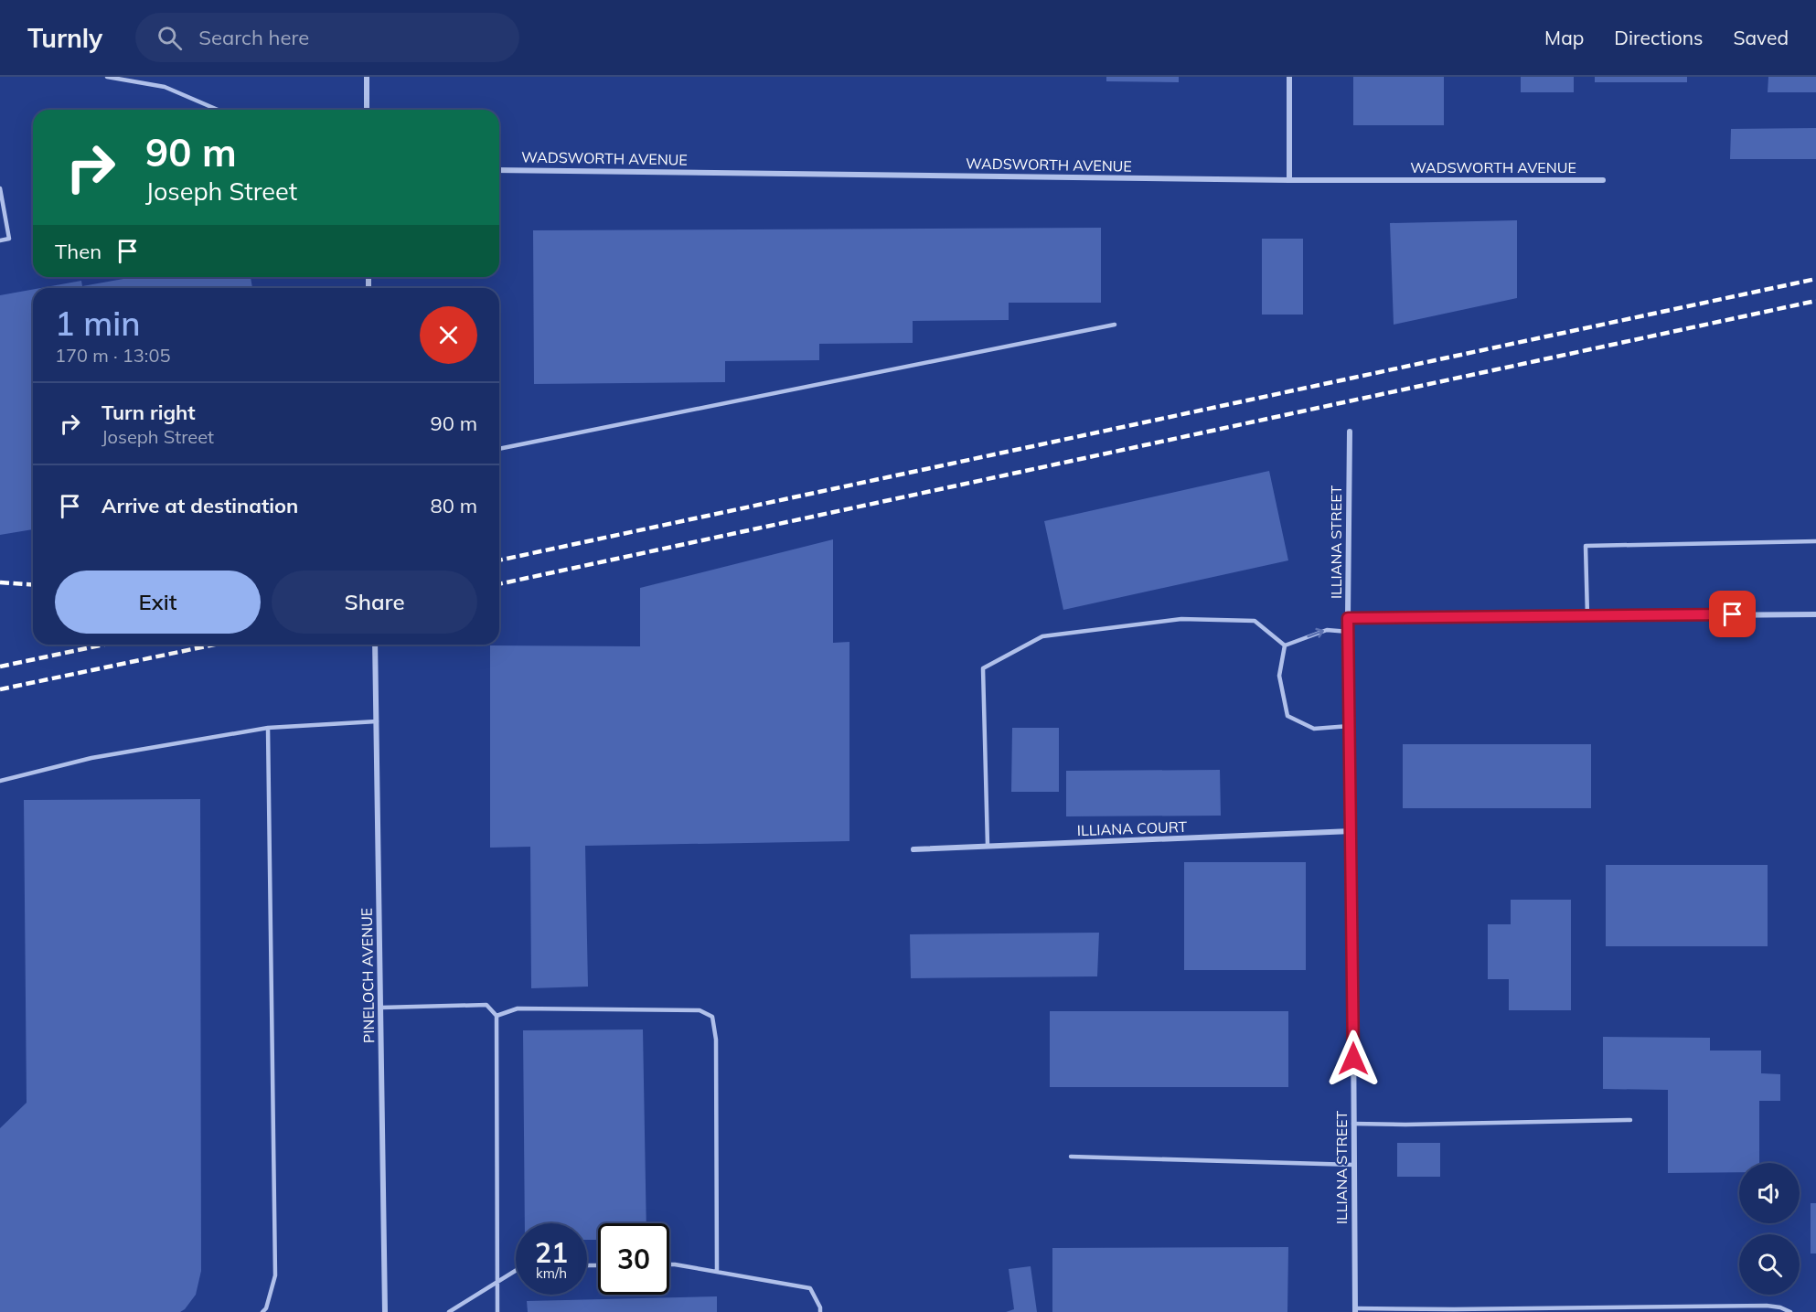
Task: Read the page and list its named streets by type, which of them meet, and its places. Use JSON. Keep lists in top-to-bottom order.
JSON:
{
  "streets": {
    "street": [
      "WADSWORTH AVENUE",
      "ILLIANA STREET",
      "ILLIANA COURT",
      "PINELOCH AVENUE"
    ]
  },
  "crossings": [
    ["ILLIANA STREET", "ILLIANA COURT"]
  ],
  "page": {
    "header": "Turnly",
    "search": "Search here",
    "nav": ["Map", "Directions", "Saved"],
    "turn": ["90 m", "Joseph Street"],
    "then": "Then",
    "heading": ["1 min", "170 m · 13:05"],
    "list": [
      {
        "name": "Turn right",
        "note": "Joseph Street",
        "value": "90 m"
      },
      {
        "name": "Arrive at destination",
        "value": "80 m"
      }
    ],
    "buttons": ["Exit", "Share"],
    "speed": "21 km/h",
    "limit": "30"
  }
}
